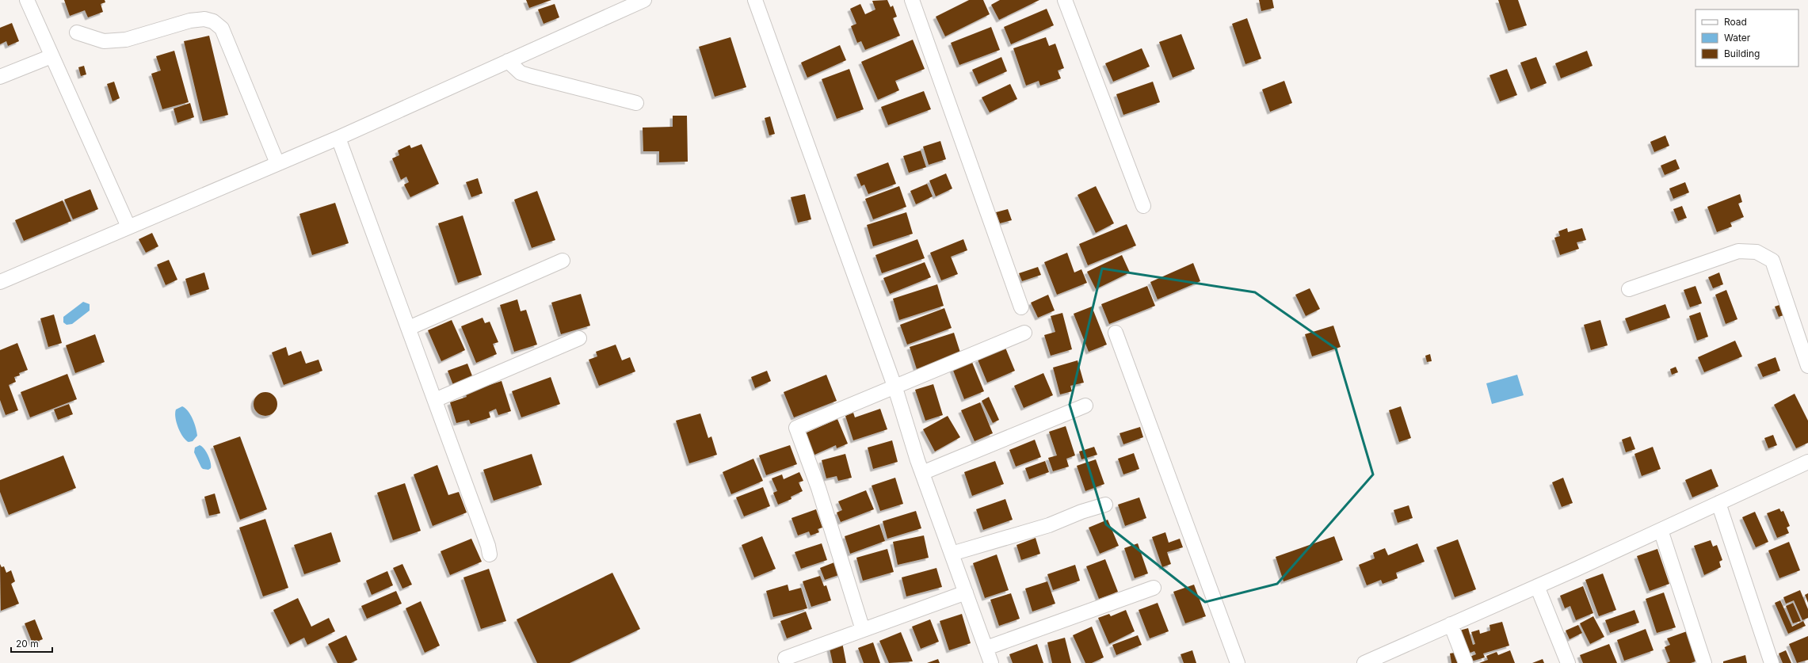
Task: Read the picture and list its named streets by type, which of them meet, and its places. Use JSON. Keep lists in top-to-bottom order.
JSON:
{
  "legend": ["Road", "Water", "Building"],
  "scale_bar": "20 m"
}
